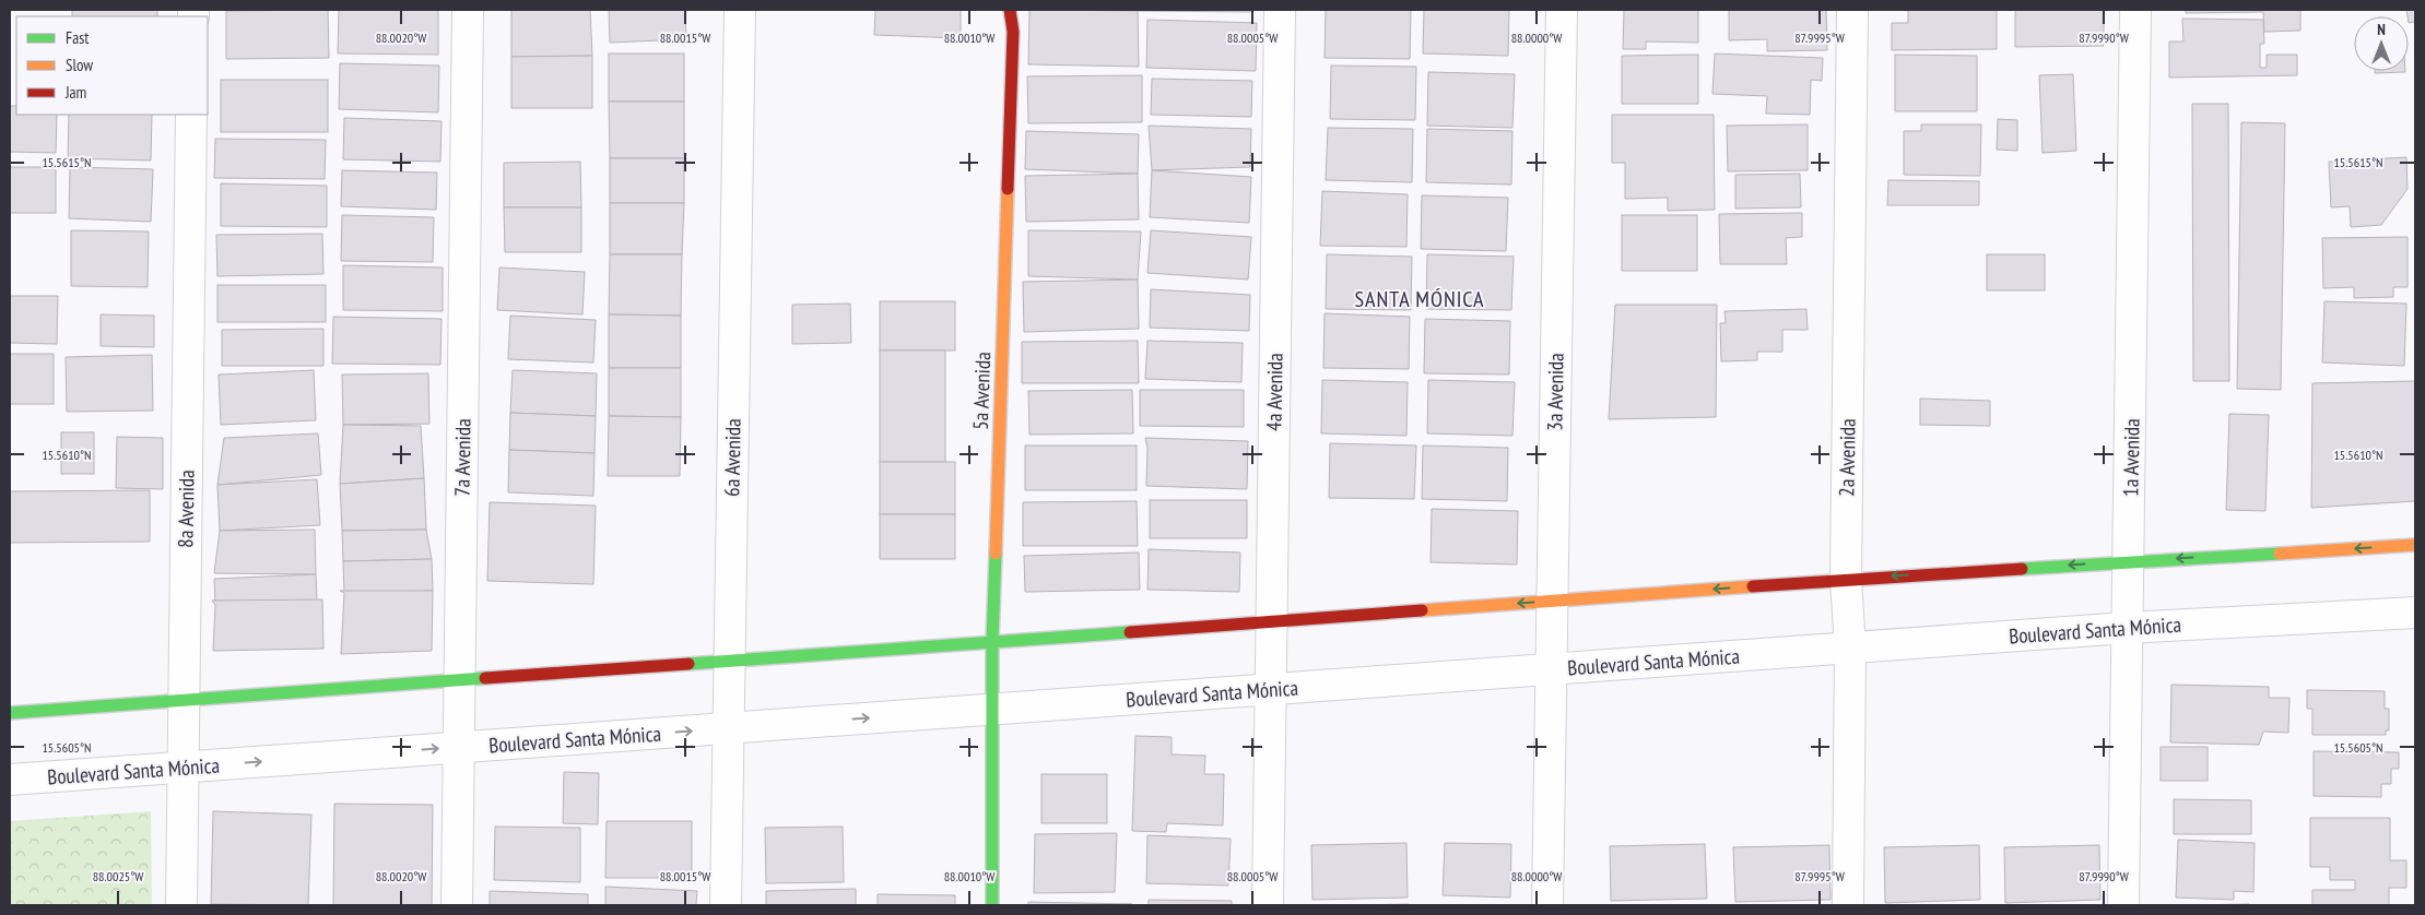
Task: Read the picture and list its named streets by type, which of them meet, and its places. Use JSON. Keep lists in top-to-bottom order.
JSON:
{
  "streets": {
    "street": [
      "5a Avenida",
      "4a Avenida",
      "3a Avenida",
      "7a Avenida",
      "6a Avenida",
      "2a Avenida",
      "1a Avenida",
      "8a Avenida",
      "Boulevard Santa Mónica"
    ]
  },
  "crossings": [
    ["5a Avenida", "Boulevard Santa Mónica"],
    ["4a Avenida", "Boulevard Santa Mónica"],
    ["3a Avenida", "Boulevard Santa Mónica"],
    ["7a Avenida", "Boulevard Santa Mónica"],
    ["6a Avenida", "Boulevard Santa Mónica"],
    ["2a Avenida", "Boulevard Santa Mónica"],
    ["1a Avenida", "Boulevard Santa Mónica"],
    ["8a Avenida", "Boulevard Santa Mónica"]
  ],
  "districts": ["SANTA MÓNICA"],
  "legend": ["Fast", "Slow", "Jam"],
  "north": "top",
  "coordinates": [
    "88.0020°W",
    "88.0015°W",
    "88.0010°W",
    "88.0005°W",
    "88.0000°W",
    "87.9995°W",
    "87.9990°W",
    "15.5615°N",
    "15.5610°N",
    "15.5605°N",
    "88.0025°W"
  ]
}
